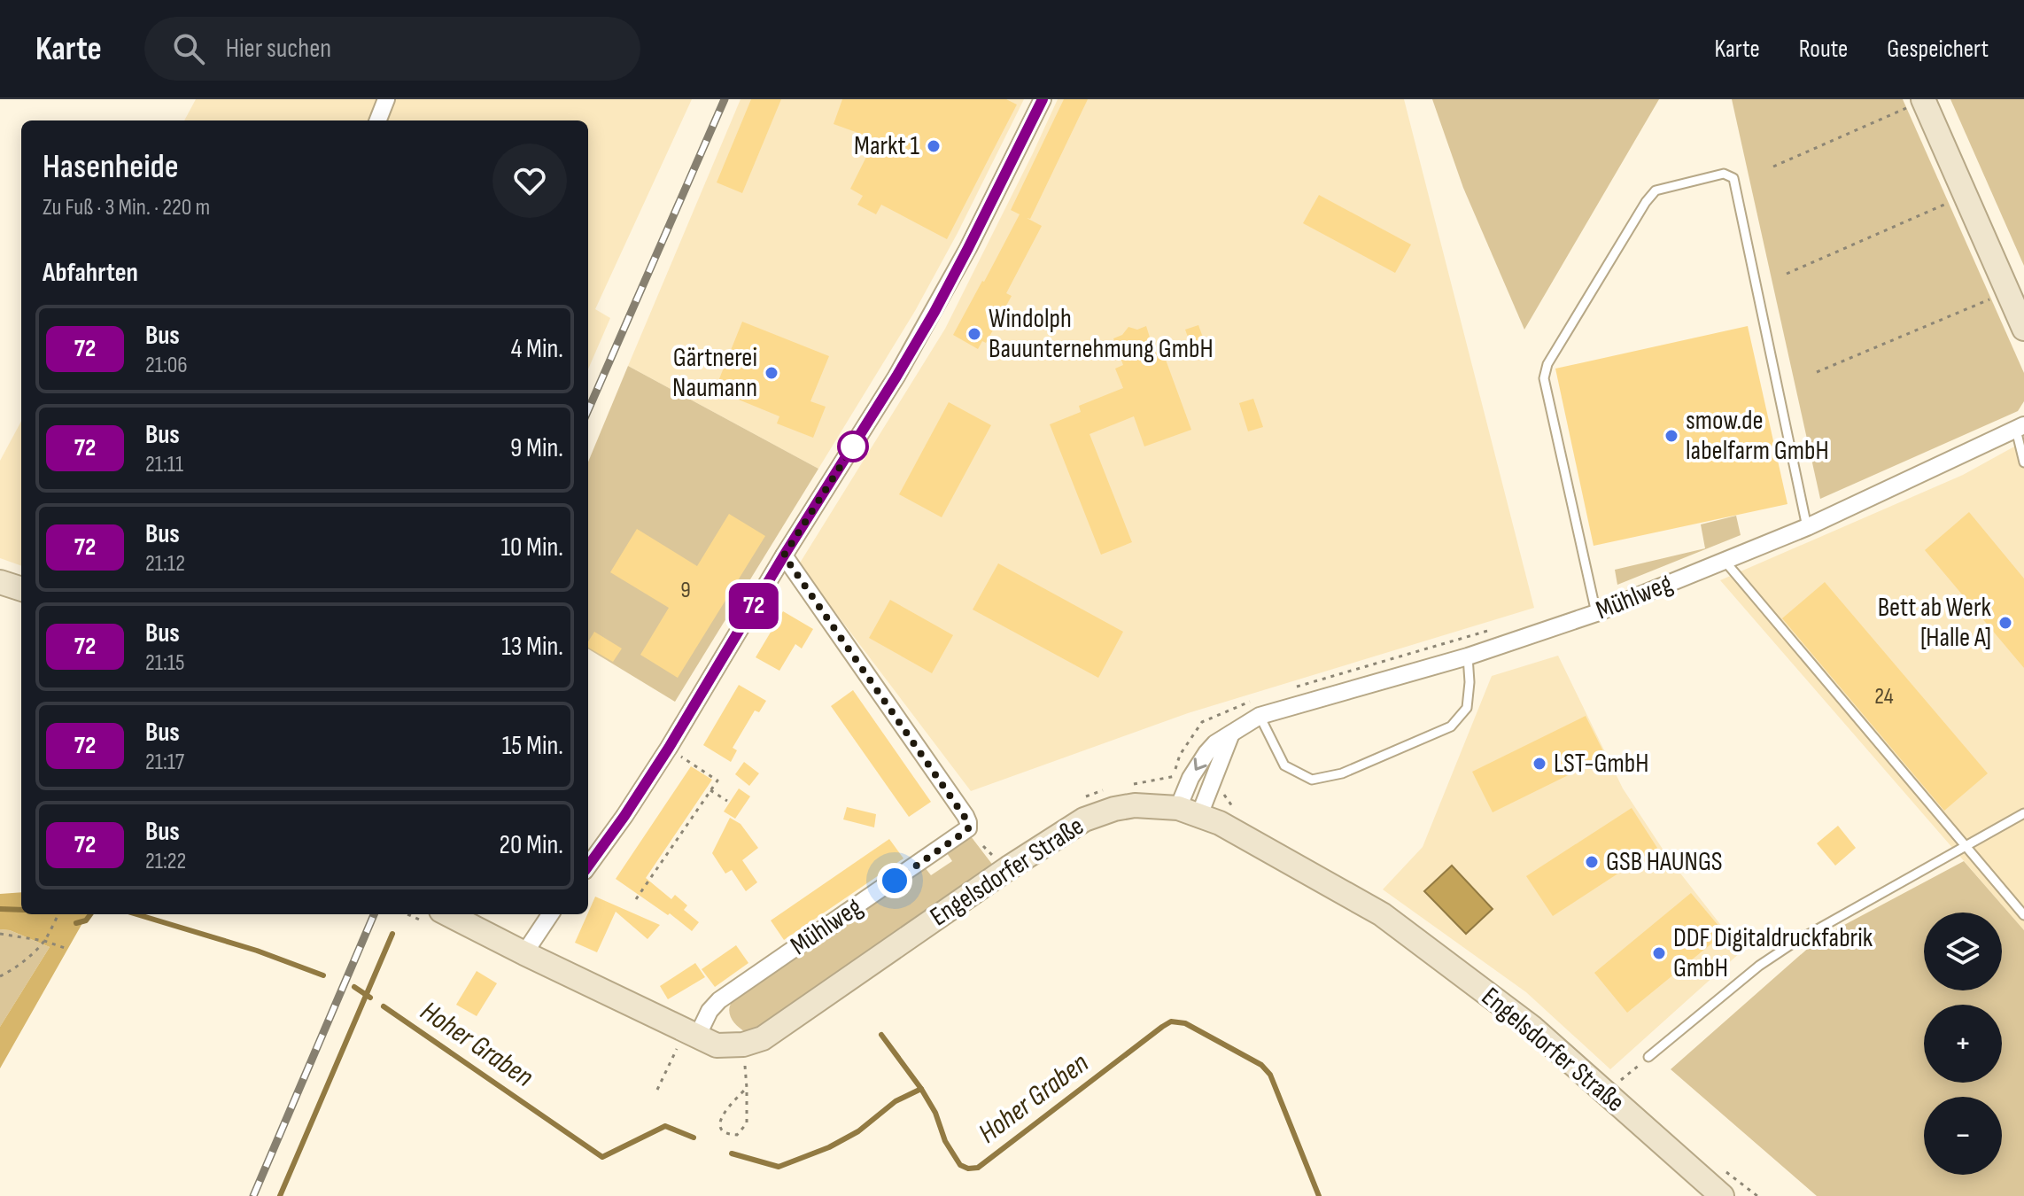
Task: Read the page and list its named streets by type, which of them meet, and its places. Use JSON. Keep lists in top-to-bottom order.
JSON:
{
  "streets": {
    "main road": ["Engelsdorfer Straße"],
    "street": ["Mühlweg"]
  },
  "crossings": [
    ["Mühlweg", "Engelsdorfer Straße"]
  ],
  "water": ["Hoher Graben"],
  "places": [
    "Markt 1",
    "Windolph Bauunternehmung GmbH",
    "Gärtnerei Naumann",
    "smow.de labelfarm GmbH",
    "Bett ab Werk [Halle A]",
    "LST-GmbH",
    "GSB HAUNGS",
    "DDF Digitaldruckfabrik GmbH"
  ],
  "lines": ["bus line 72"],
  "house_numbers": ["9", "24"],
  "page": {
    "header": "Karte",
    "search": "Hier suchen",
    "nav": ["Karte", "Route", "Gespeichert"],
    "on_map": "72",
    "heading": [
      ["Hasenheide", "Zu Fuß · 3 Min. · 220 m"],
      "Abfahrten"
    ],
    "list": [
      {
        "mark": "72",
        "name": "Bus",
        "note": "21:06",
        "value": "4 Min."
      },
      {
        "mark": "72",
        "name": "Bus",
        "note": "21:11",
        "value": "9 Min."
      },
      {
        "mark": "72",
        "name": "Bus",
        "note": "21:12",
        "value": "10 Min."
      },
      {
        "mark": "72",
        "name": "Bus",
        "note": "21:15",
        "value": "13 Min."
      },
      {
        "mark": "72",
        "name": "Bus",
        "note": "21:17",
        "value": "15 Min."
      },
      {
        "mark": "72",
        "name": "Bus",
        "note": "21:22",
        "value": "20 Min."
      }
    ],
    "map_buttons": ["+", "−"]
  }
}
